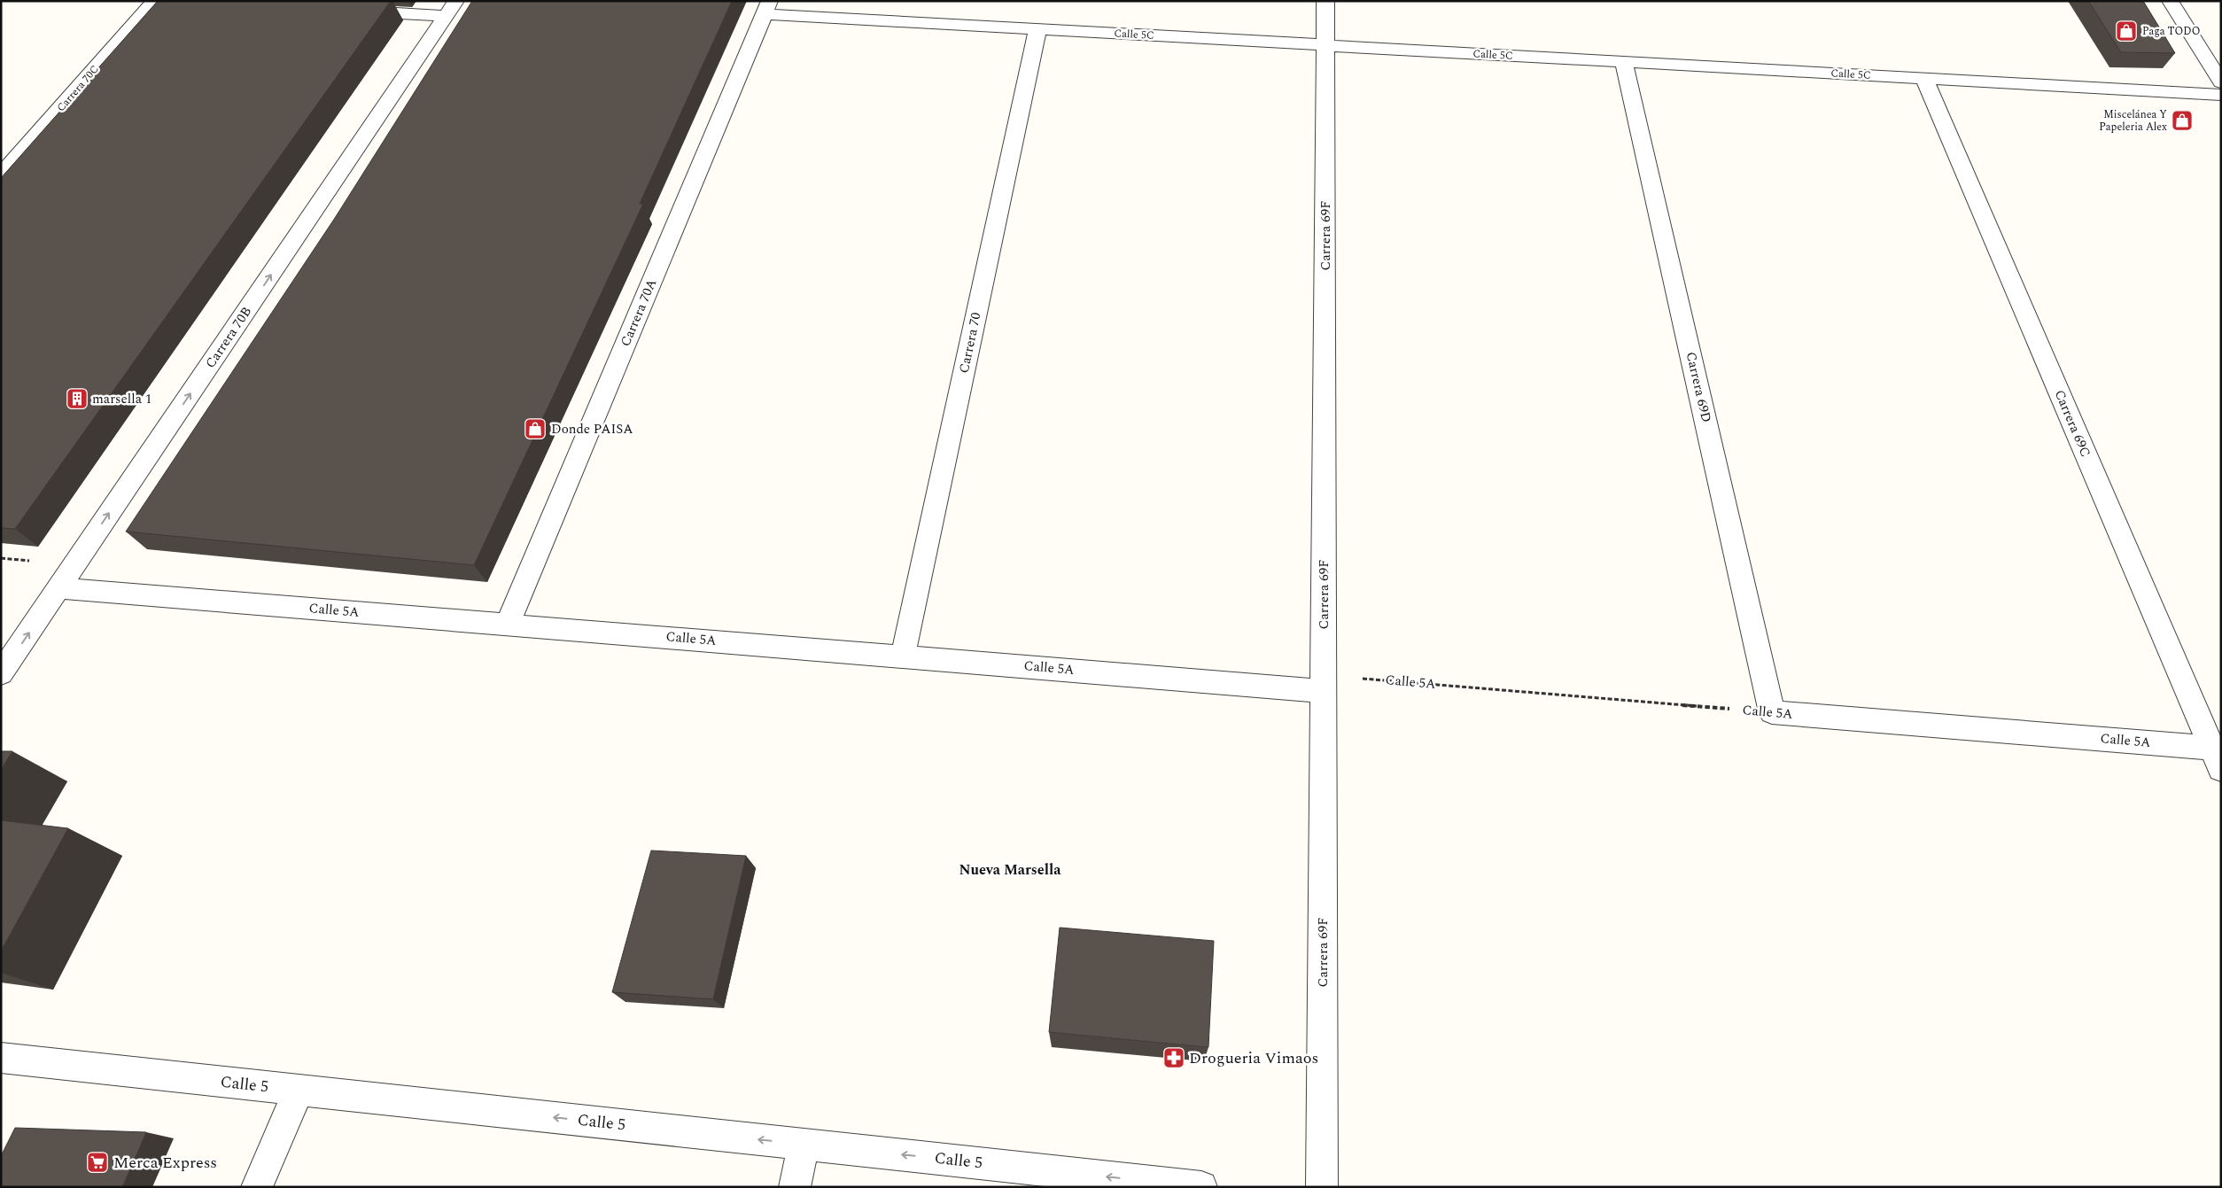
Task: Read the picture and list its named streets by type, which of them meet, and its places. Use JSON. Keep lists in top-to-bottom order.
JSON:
{
  "streets": {
    "street": [
      "Calle 5C",
      "Carrera 70C",
      "Carrera 69F",
      "Carrera 70A",
      "Carrera 70B",
      "Carrera 70",
      "Carrera 69D",
      "Carrera 69C",
      "Calle 5A",
      "Calle 5"
    ]
  },
  "crossings": [
    ["Calle 5C", "Carrera 69F"],
    ["Calle 5C", "Carrera 70A"],
    ["Calle 5C", "Carrera 70"],
    ["Calle 5C", "Carrera 69D"],
    ["Calle 5C", "Carrera 69C"],
    ["Carrera 69F", "Calle 5A"],
    ["Carrera 70A", "Calle 5A"],
    ["Carrera 70B", "Calle 5A"],
    ["Carrera 70", "Calle 5A"],
    ["Carrera 69D", "Calle 5A"],
    ["Carrera 69C", "Calle 5A"]
  ],
  "one_way": ["Carrera 70B", "Calle 5"],
  "districts": ["Nueva Marsella"],
  "places": {
    "shop": ["Paga TODO", "Miscelánea Y Papeleria Alex", "Donde PAISA"],
    "building": ["marsella 1"],
    "pharmacy": ["Drogueria Vimaos"],
    "supermarket": ["Merca Express"]
  }
}
